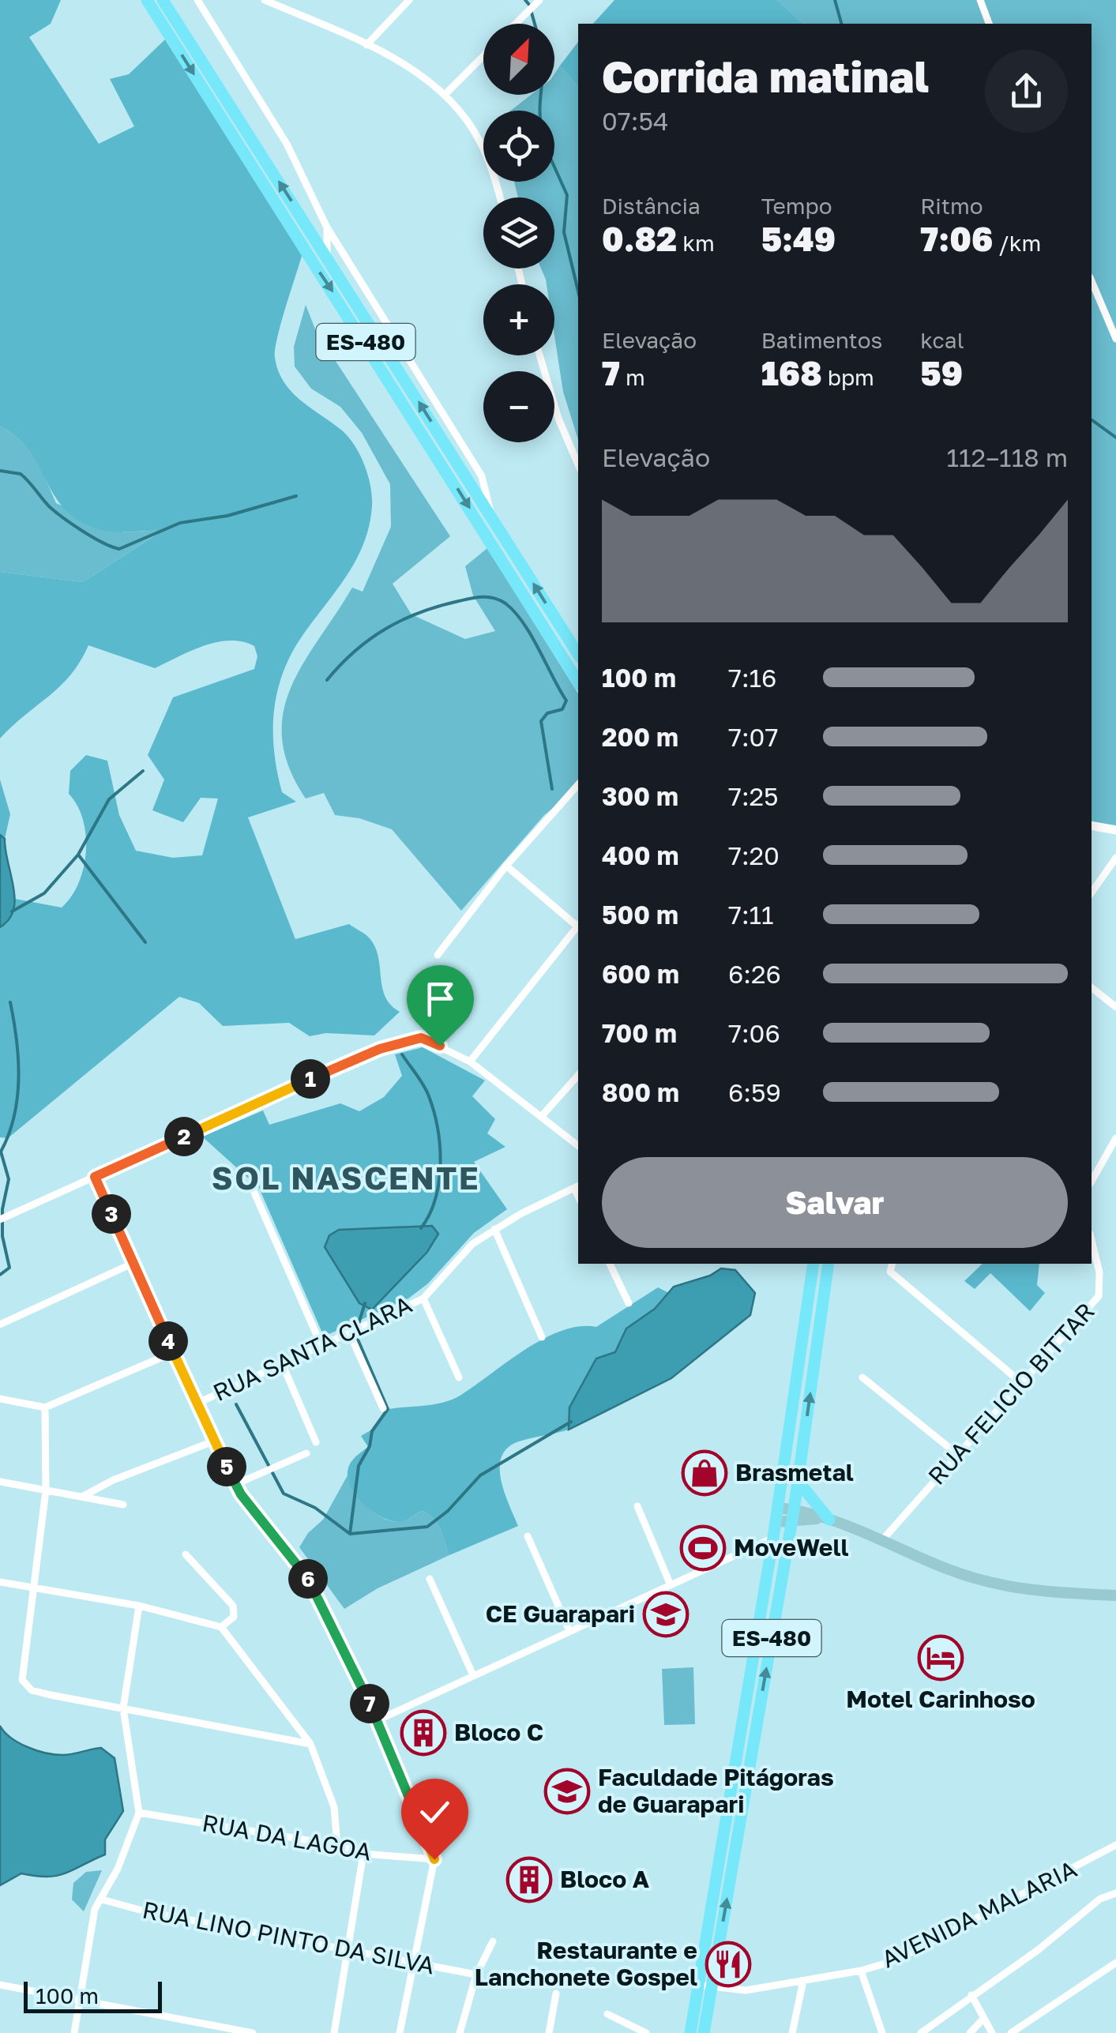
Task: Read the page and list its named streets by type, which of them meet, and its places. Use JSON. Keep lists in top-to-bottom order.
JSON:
{
  "streets": {
    "main road": ["ES-480"],
    "street": [
      "RUA SANTA CLARA",
      "RUA FELICIO BITTAR",
      "RUA DA LAGOA",
      "AVENIDA MALARIA",
      "RUA LINO PINTO DA SILVA"
    ]
  },
  "crossings": [
    ["ES-480", "AVENIDA MALARIA"]
  ],
  "districts": ["SOL NASCENTE"],
  "places": {
    "shop": ["Brasmetal"],
    "sports": ["MoveWell"],
    "school or university": ["CE Guarapari", "Faculdade Pitágoras de Guarapari"],
    "hotel": ["Motel Carinhoso"],
    "building": ["Bloco C", "Bloco A"],
    "restaurant": ["Restaurante e Lanchonete Gospel"]
  },
  "scale_bar": "100 m",
  "north": "top right",
  "page": {
    "map_buttons": ["+", "−"],
    "heading": ["Corrida matinal", "07:54"],
    "stats": [
      ["Distância", "0.82 km"],
      ["Tempo", "5:49"],
      ["Ritmo", "7:06 /km"],
      ["Elevação", "7 m"],
      ["Batimentos", "168 bpm"],
      ["kcal", "59"]
    ],
    "chart": ["Elevação", "112–118 m"],
    "list": [
      {
        "name": "100 m",
        "note": "7:16"
      },
      {
        "name": "200 m",
        "note": "7:07"
      },
      {
        "name": "300 m",
        "note": "7:25"
      },
      {
        "name": "400 m",
        "note": "7:20"
      },
      {
        "name": "500 m",
        "note": "7:11"
      },
      {
        "name": "600 m",
        "note": "6:26"
      },
      {
        "name": "700 m",
        "note": "7:06"
      },
      {
        "name": "800 m",
        "note": "6:59"
      }
    ],
    "pins": [
      "1",
      "2",
      "3",
      "4",
      "5",
      "6",
      "7"
    ],
    "buttons": "Salvar",
    "scale": "100 m"
  }
}
